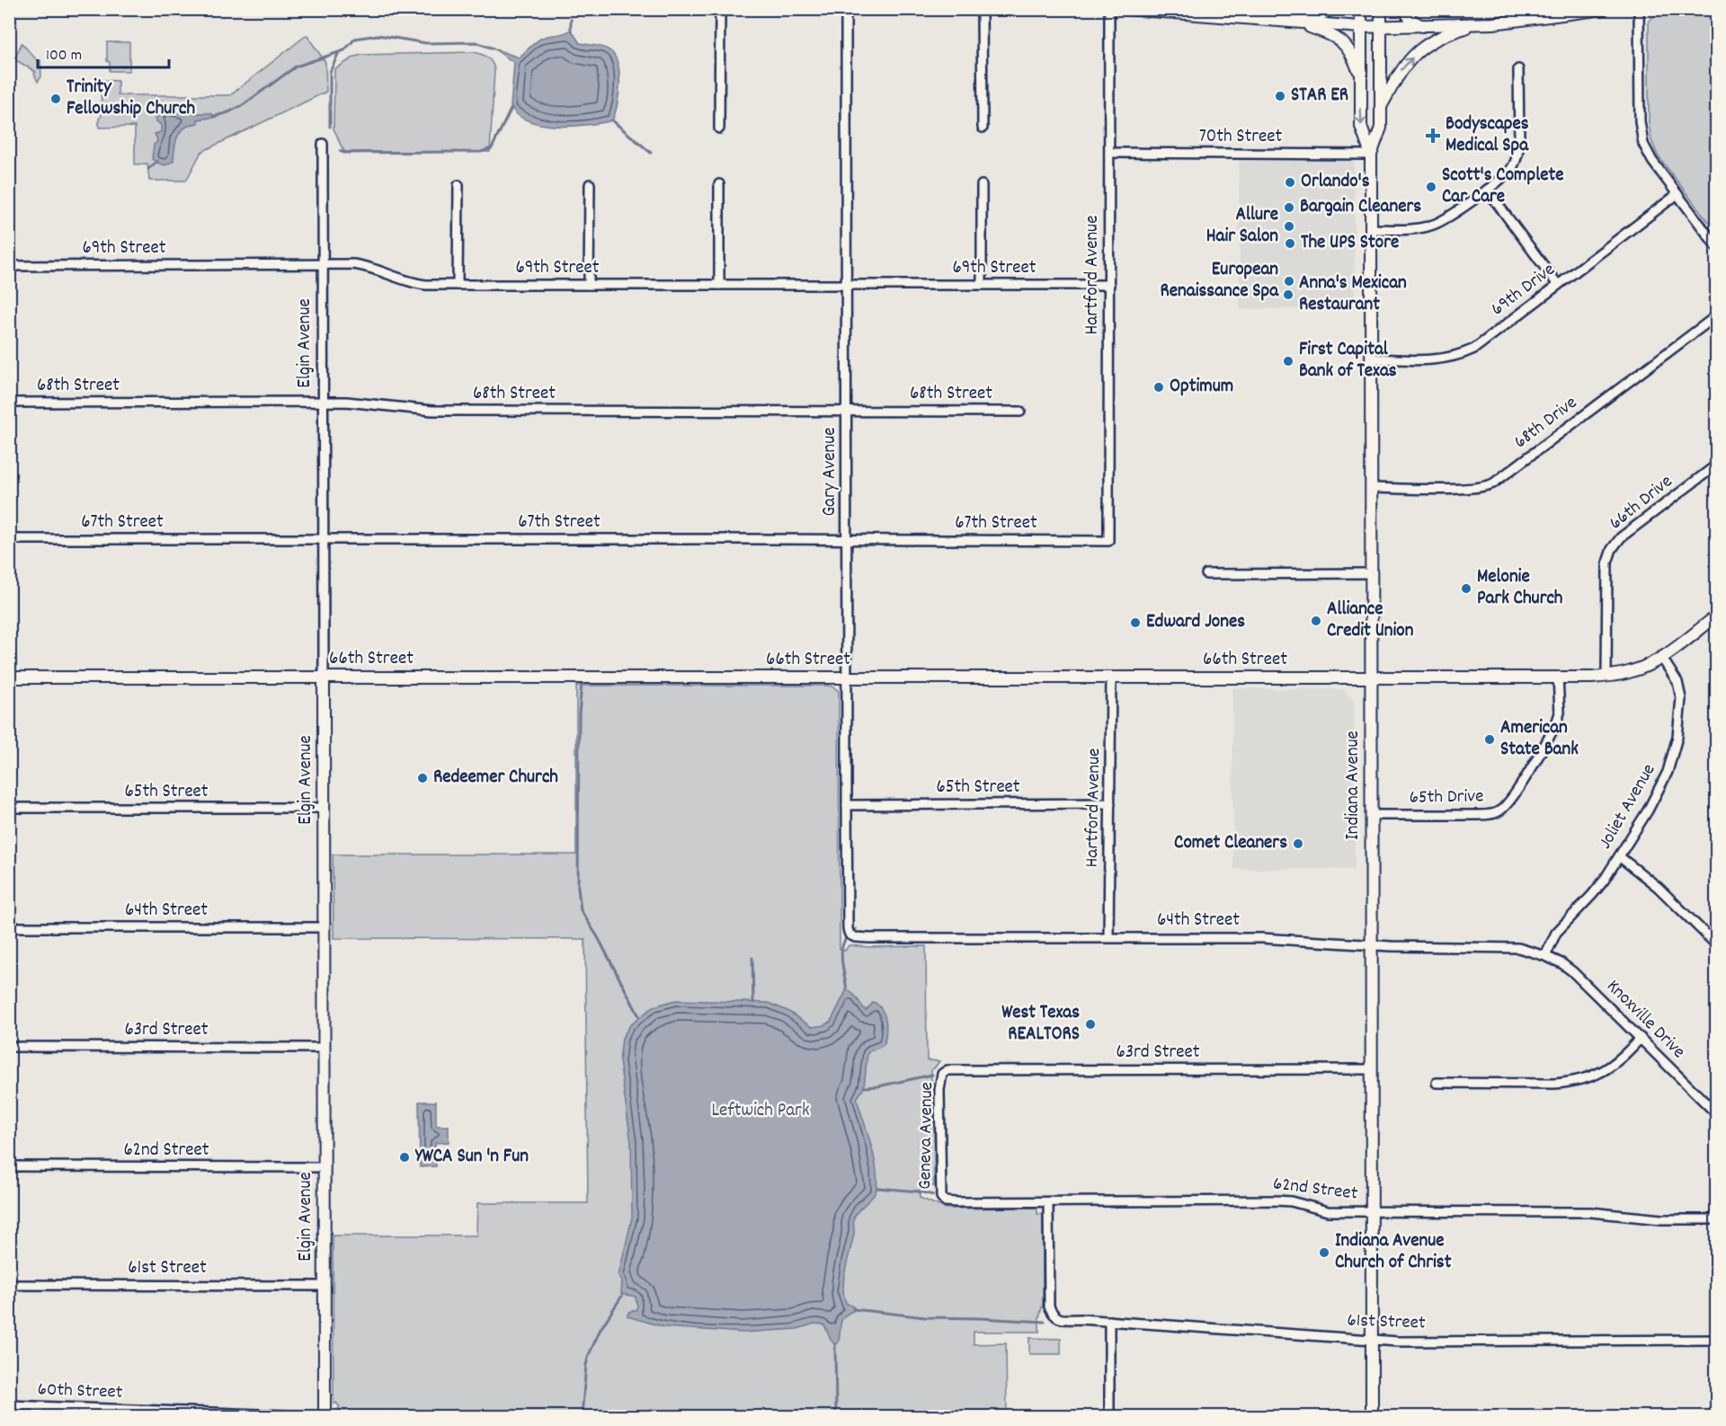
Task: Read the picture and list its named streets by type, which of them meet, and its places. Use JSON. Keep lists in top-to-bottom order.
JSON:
{
  "streets": {
    "street": [
      "70th Street",
      "69th Street",
      "Hartford Avenue",
      "69th Drive",
      "Elgin Avenue",
      "68th Street",
      "68th Drive",
      "Gary Avenue",
      "66th Drive",
      "67th Street",
      "66th Street",
      "Indiana Avenue",
      "65th Street",
      "65th Drive",
      "Joliet Avenue",
      "64th Street",
      "Knoxville Drive",
      "63rd Street",
      "Geneva Avenue",
      "62nd Street",
      "61st Street",
      "60th Street"
    ]
  },
  "crossings": [
    ["70th Street", "Hartford Avenue"],
    ["70th Street", "Indiana Avenue"],
    ["69th Street", "Hartford Avenue"],
    ["69th Street", "Elgin Avenue"],
    ["69th Street", "Gary Avenue"],
    ["Hartford Avenue", "67th Street"],
    ["Hartford Avenue", "66th Street"],
    ["Hartford Avenue", "65th Street"],
    ["Hartford Avenue", "64th Street"],
    ["69th Drive", "Indiana Avenue"],
    ["Elgin Avenue", "68th Street"],
    ["Elgin Avenue", "67th Street"],
    ["Elgin Avenue", "66th Street"],
    ["Elgin Avenue", "65th Street"],
    ["Elgin Avenue", "64th Street"],
    ["Elgin Avenue", "63rd Street"],
    ["Elgin Avenue", "62nd Street"],
    ["Elgin Avenue", "61st Street"],
    ["68th Street", "Gary Avenue"],
    ["68th Drive", "Indiana Avenue"],
    ["Gary Avenue", "67th Street"],
    ["Gary Avenue", "66th Street"],
    ["Gary Avenue", "65th Street"],
    ["Gary Avenue", "64th Street"],
    ["66th Drive", "66th Street"],
    ["66th Street", "Indiana Avenue"],
    ["66th Street", "65th Drive"],
    ["66th Street", "Joliet Avenue"],
    ["Indiana Avenue", "65th Drive"],
    ["Indiana Avenue", "64th Street"],
    ["Indiana Avenue", "63rd Street"],
    ["Indiana Avenue", "62nd Street"],
    ["Indiana Avenue", "61st Street"],
    ["Joliet Avenue", "64th Street"],
    ["Joliet Avenue", "Knoxville Drive"],
    ["64th Street", "Knoxville Drive"],
    ["63rd Street", "Geneva Avenue"],
    ["Geneva Avenue", "62nd Street"],
    ["62nd Street", "61st Street"]
  ],
  "parks": ["Leftwich Park"],
  "places": {
    "other": [
      "STAR ER",
      "Trinity Fellowship Church",
      "Orlando's",
      "Scott's Complete Car Care",
      "Bargain Cleaners",
      "Allure Hair Salon",
      "The UPS Store",
      "European Renaissance Spa",
      "Anna's Mexican Restaurant",
      "First Capital Bank of Texas",
      "Optimum",
      "Melonie Park Church",
      "Alliance Credit Union",
      "Edward Jones",
      "American State Bank",
      "Redeemer Church",
      "Comet Cleaners",
      "West Texas REALTORS",
      "YWCA Sun 'n Fun",
      "Indiana Avenue Church of Christ"
    ],
    "health": ["Bodyscapes Medical Spa"]
  },
  "scale_bar": "100 m"
}
